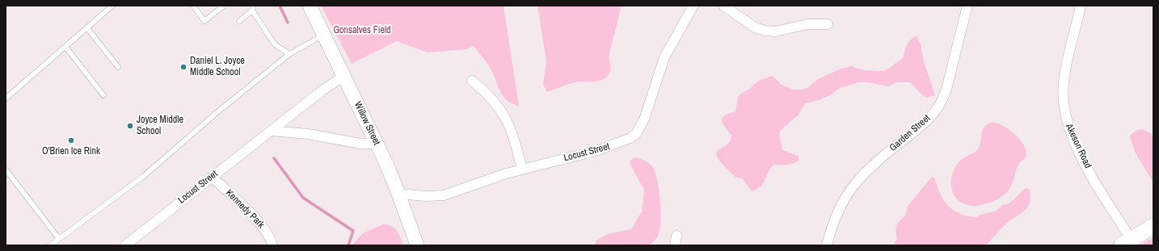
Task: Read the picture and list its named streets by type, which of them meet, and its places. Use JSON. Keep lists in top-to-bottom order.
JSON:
{
  "streets": {
    "street": [
      "Willow Street",
      "Garden Street",
      "Akeson Road",
      "Locust Street",
      "Kennedy Park"
    ]
  },
  "crossings": [
    ["Willow Street", "Locust Street"],
    ["Locust Street", "Kennedy Park"]
  ],
  "parks": ["Gonsalves Field"],
  "places": ["Daniel L. Joyce Middle School", "Joyce Middle School", "O'Brien Ice Rink"]
}
